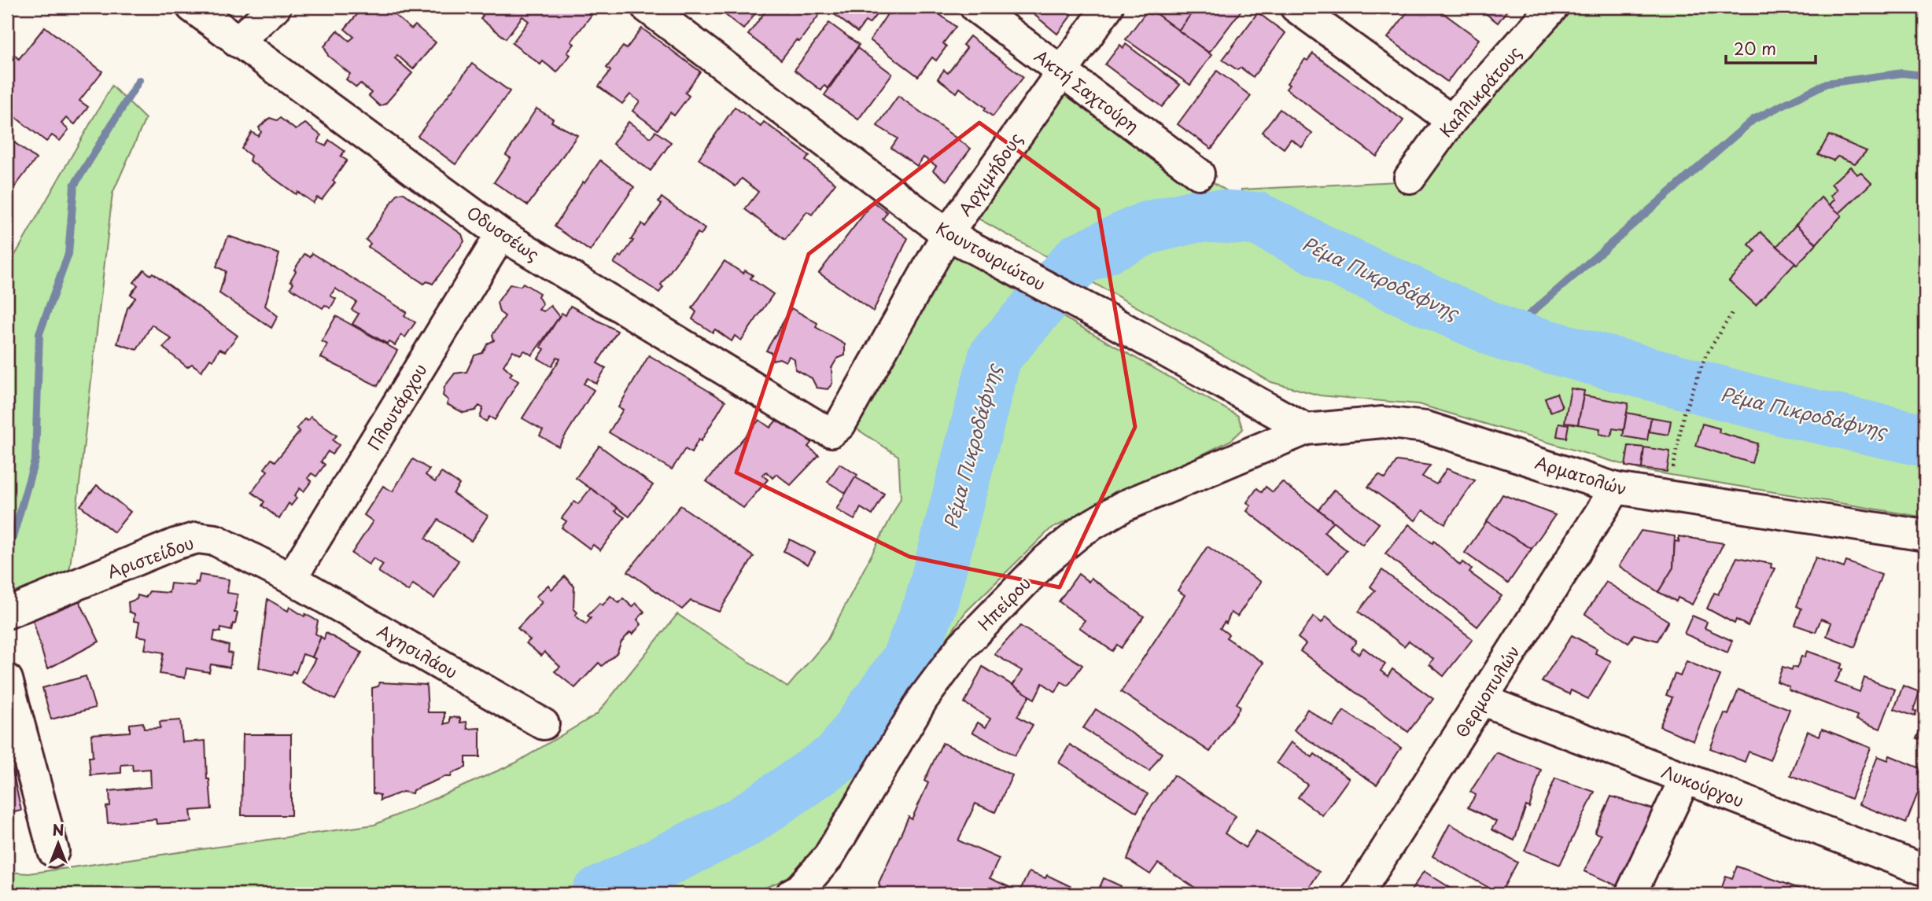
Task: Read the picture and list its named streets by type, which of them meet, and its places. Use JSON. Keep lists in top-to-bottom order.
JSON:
{
  "streets": {
    "street": [
      "Ακτή Σαχτούρη",
      "Καλλικράτους",
      "Αρχιμήδους",
      "Οδυσσέως",
      "Κουντουριώτου",
      "Πλουτάρχου",
      "Αρματολών",
      "Αριστείδου",
      "Ηπείρου",
      "Αγησιλάου",
      "Θερμοπυλών",
      "Λυκούργου"
    ]
  },
  "crossings": [
    ["Ακτή Σαχτούρη", "Αρχιμήδους"],
    ["Αρχιμήδους", "Οδυσσέως"],
    ["Αρχιμήδους", "Κουντουριώτου"],
    ["Οδυσσέως", "Πλουτάρχου"],
    ["Κουντουριώτου", "Αρματολών"],
    ["Κουντουριώτου", "Ηπείρου"],
    ["Πλουτάρχου", "Αριστείδου"],
    ["Πλουτάρχου", "Αγησιλάου"],
    ["Αρματολών", "Ηπείρου"],
    ["Αρματολών", "Θερμοπυλών"],
    ["Αριστείδου", "Αγησιλάου"],
    ["Θερμοπυλών", "Λυκούργου"]
  ],
  "water": ["Ρέμα Πικροδάφνης"],
  "scale_bar": "20 m",
  "north": "top"
}
